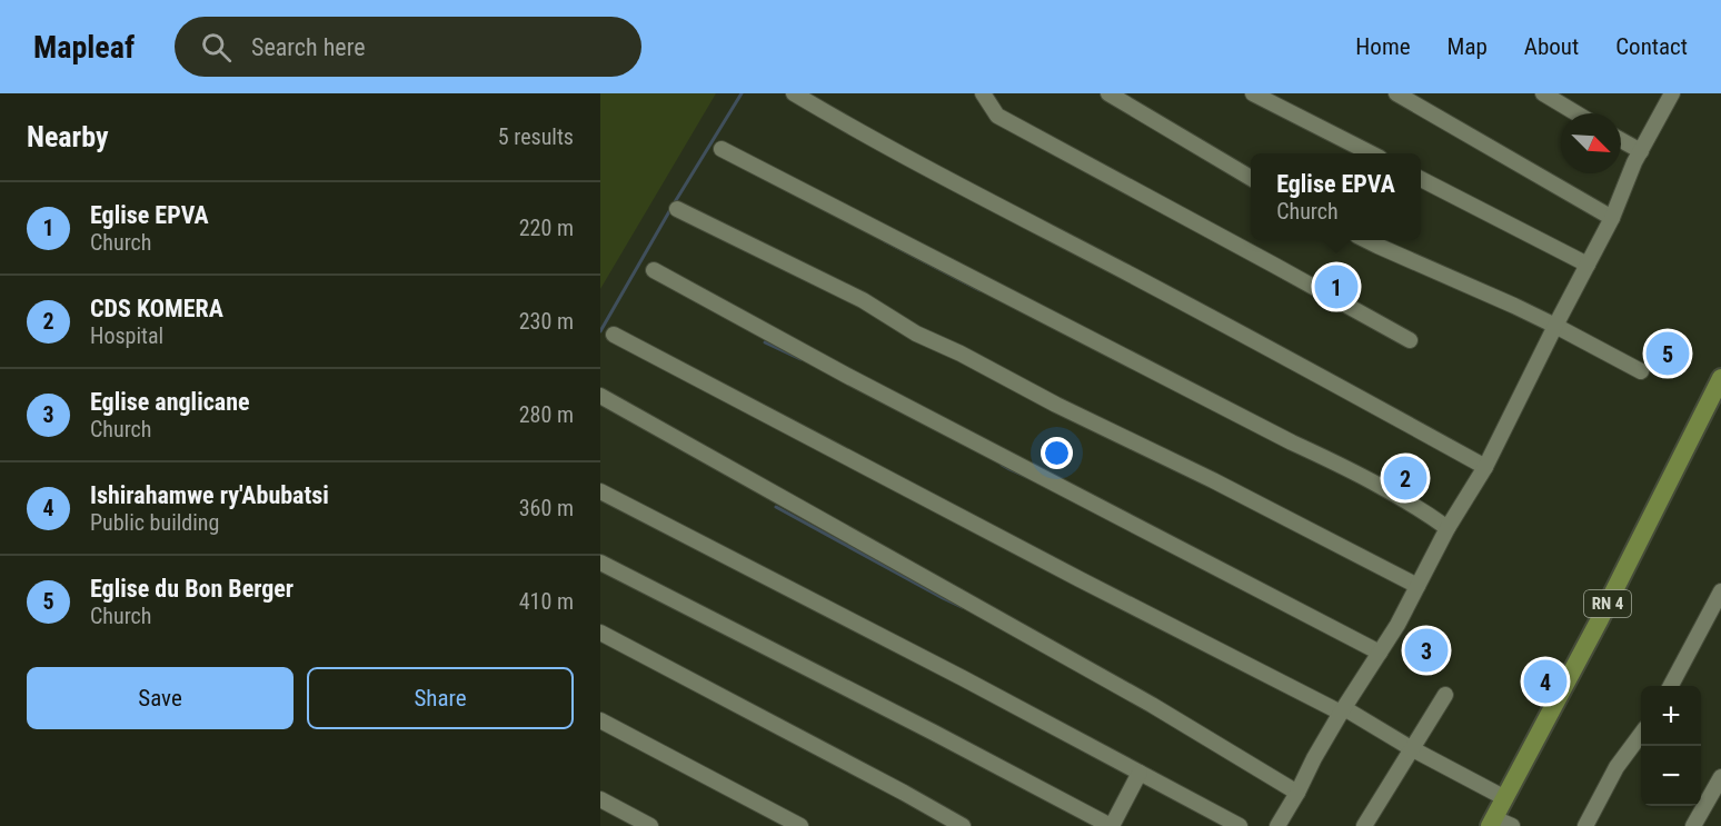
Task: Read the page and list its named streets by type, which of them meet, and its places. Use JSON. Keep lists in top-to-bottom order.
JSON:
{
  "streets": {
    "main road": ["RN 4"]
  },
  "north": "bottom right",
  "page": {
    "header": "Mapleaf",
    "search": "Search here",
    "nav": [
      "Home",
      "Map",
      "About",
      "Contact"
    ],
    "heading": ["Nearby", "5 results"],
    "popup": ["Eglise EPVA", "Church"],
    "list": [
      {
        "mark": "1",
        "name": "Eglise EPVA",
        "note": "Church",
        "value": "220 m"
      },
      {
        "mark": "2",
        "name": "CDS KOMERA",
        "note": "Hospital",
        "value": "230 m"
      },
      {
        "mark": "3",
        "name": "Eglise anglicane",
        "note": "Church",
        "value": "280 m"
      },
      {
        "mark": "4",
        "name": "Ishirahamwe ry'Abubatsi",
        "note": "Public building",
        "value": "360 m"
      },
      {
        "mark": "5",
        "name": "Eglise du Bon Berger",
        "note": "Church",
        "value": "410 m"
      }
    ],
    "pins": [
      "1",
      "5",
      "2",
      "3",
      "4"
    ],
    "buttons": ["Save", "Share"],
    "map_buttons": ["+", "−"]
  }
}
